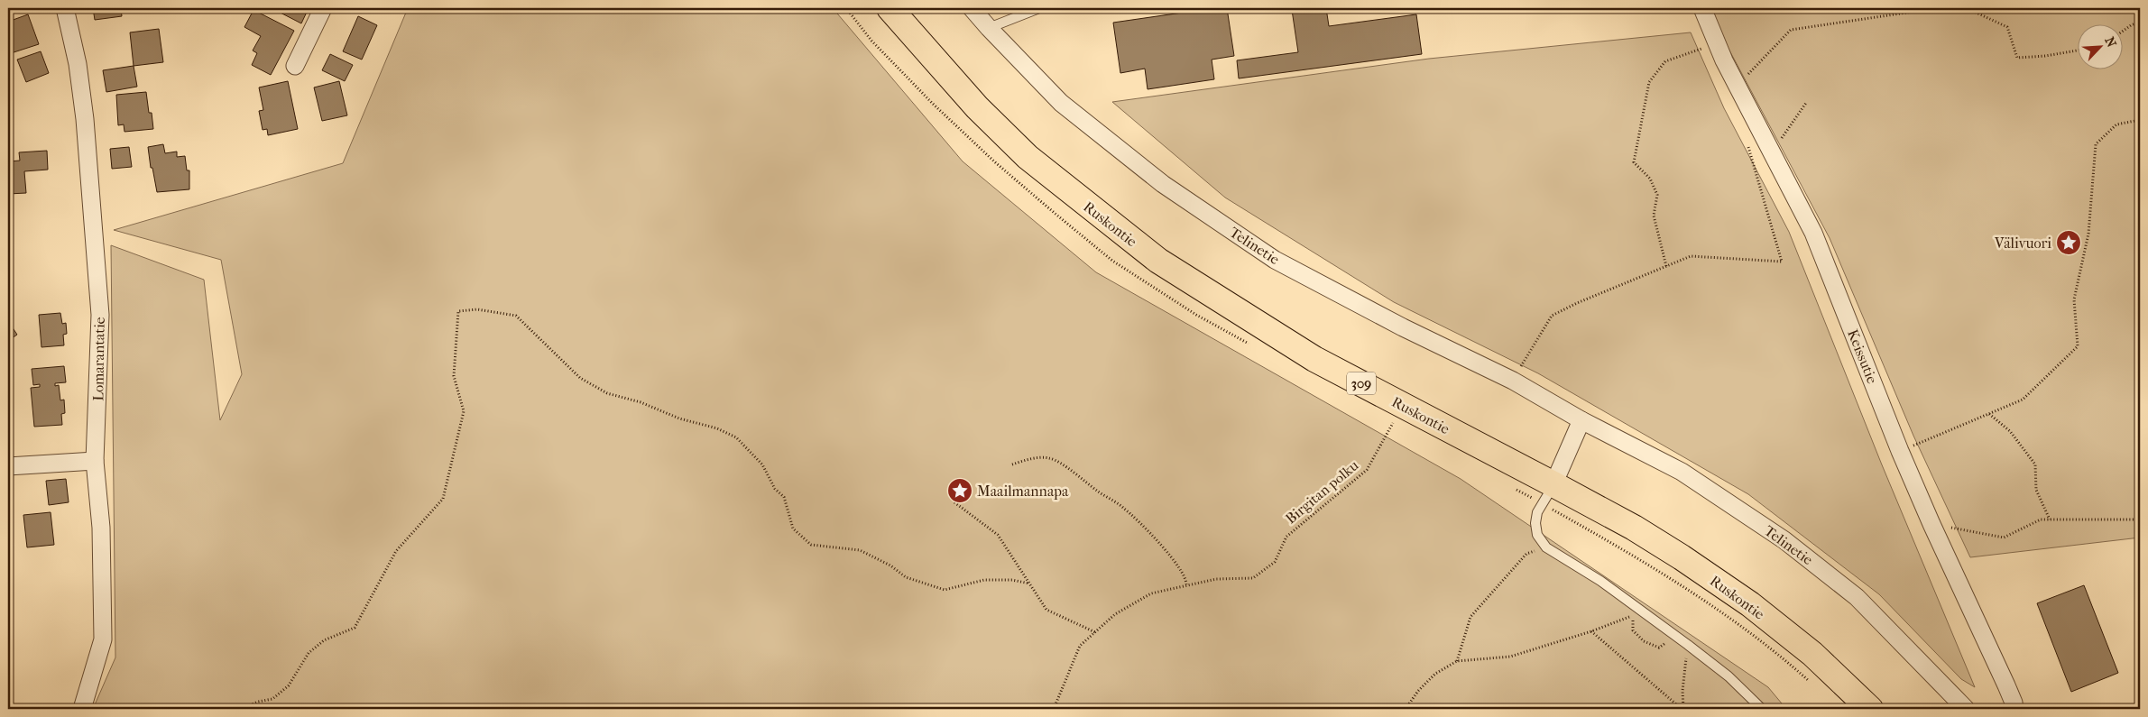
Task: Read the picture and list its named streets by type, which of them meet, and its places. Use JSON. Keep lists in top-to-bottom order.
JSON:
{
  "streets": {
    "main road": ["Ruskontie", "309"],
    "street": ["Telinetie", "Keissutie", "Lomarantatie"],
    "path": ["Birgitan polku"]
  },
  "places": {
    "place": ["Välivuori", "Maailmannapa"]
  },
  "north": "top right"
}
